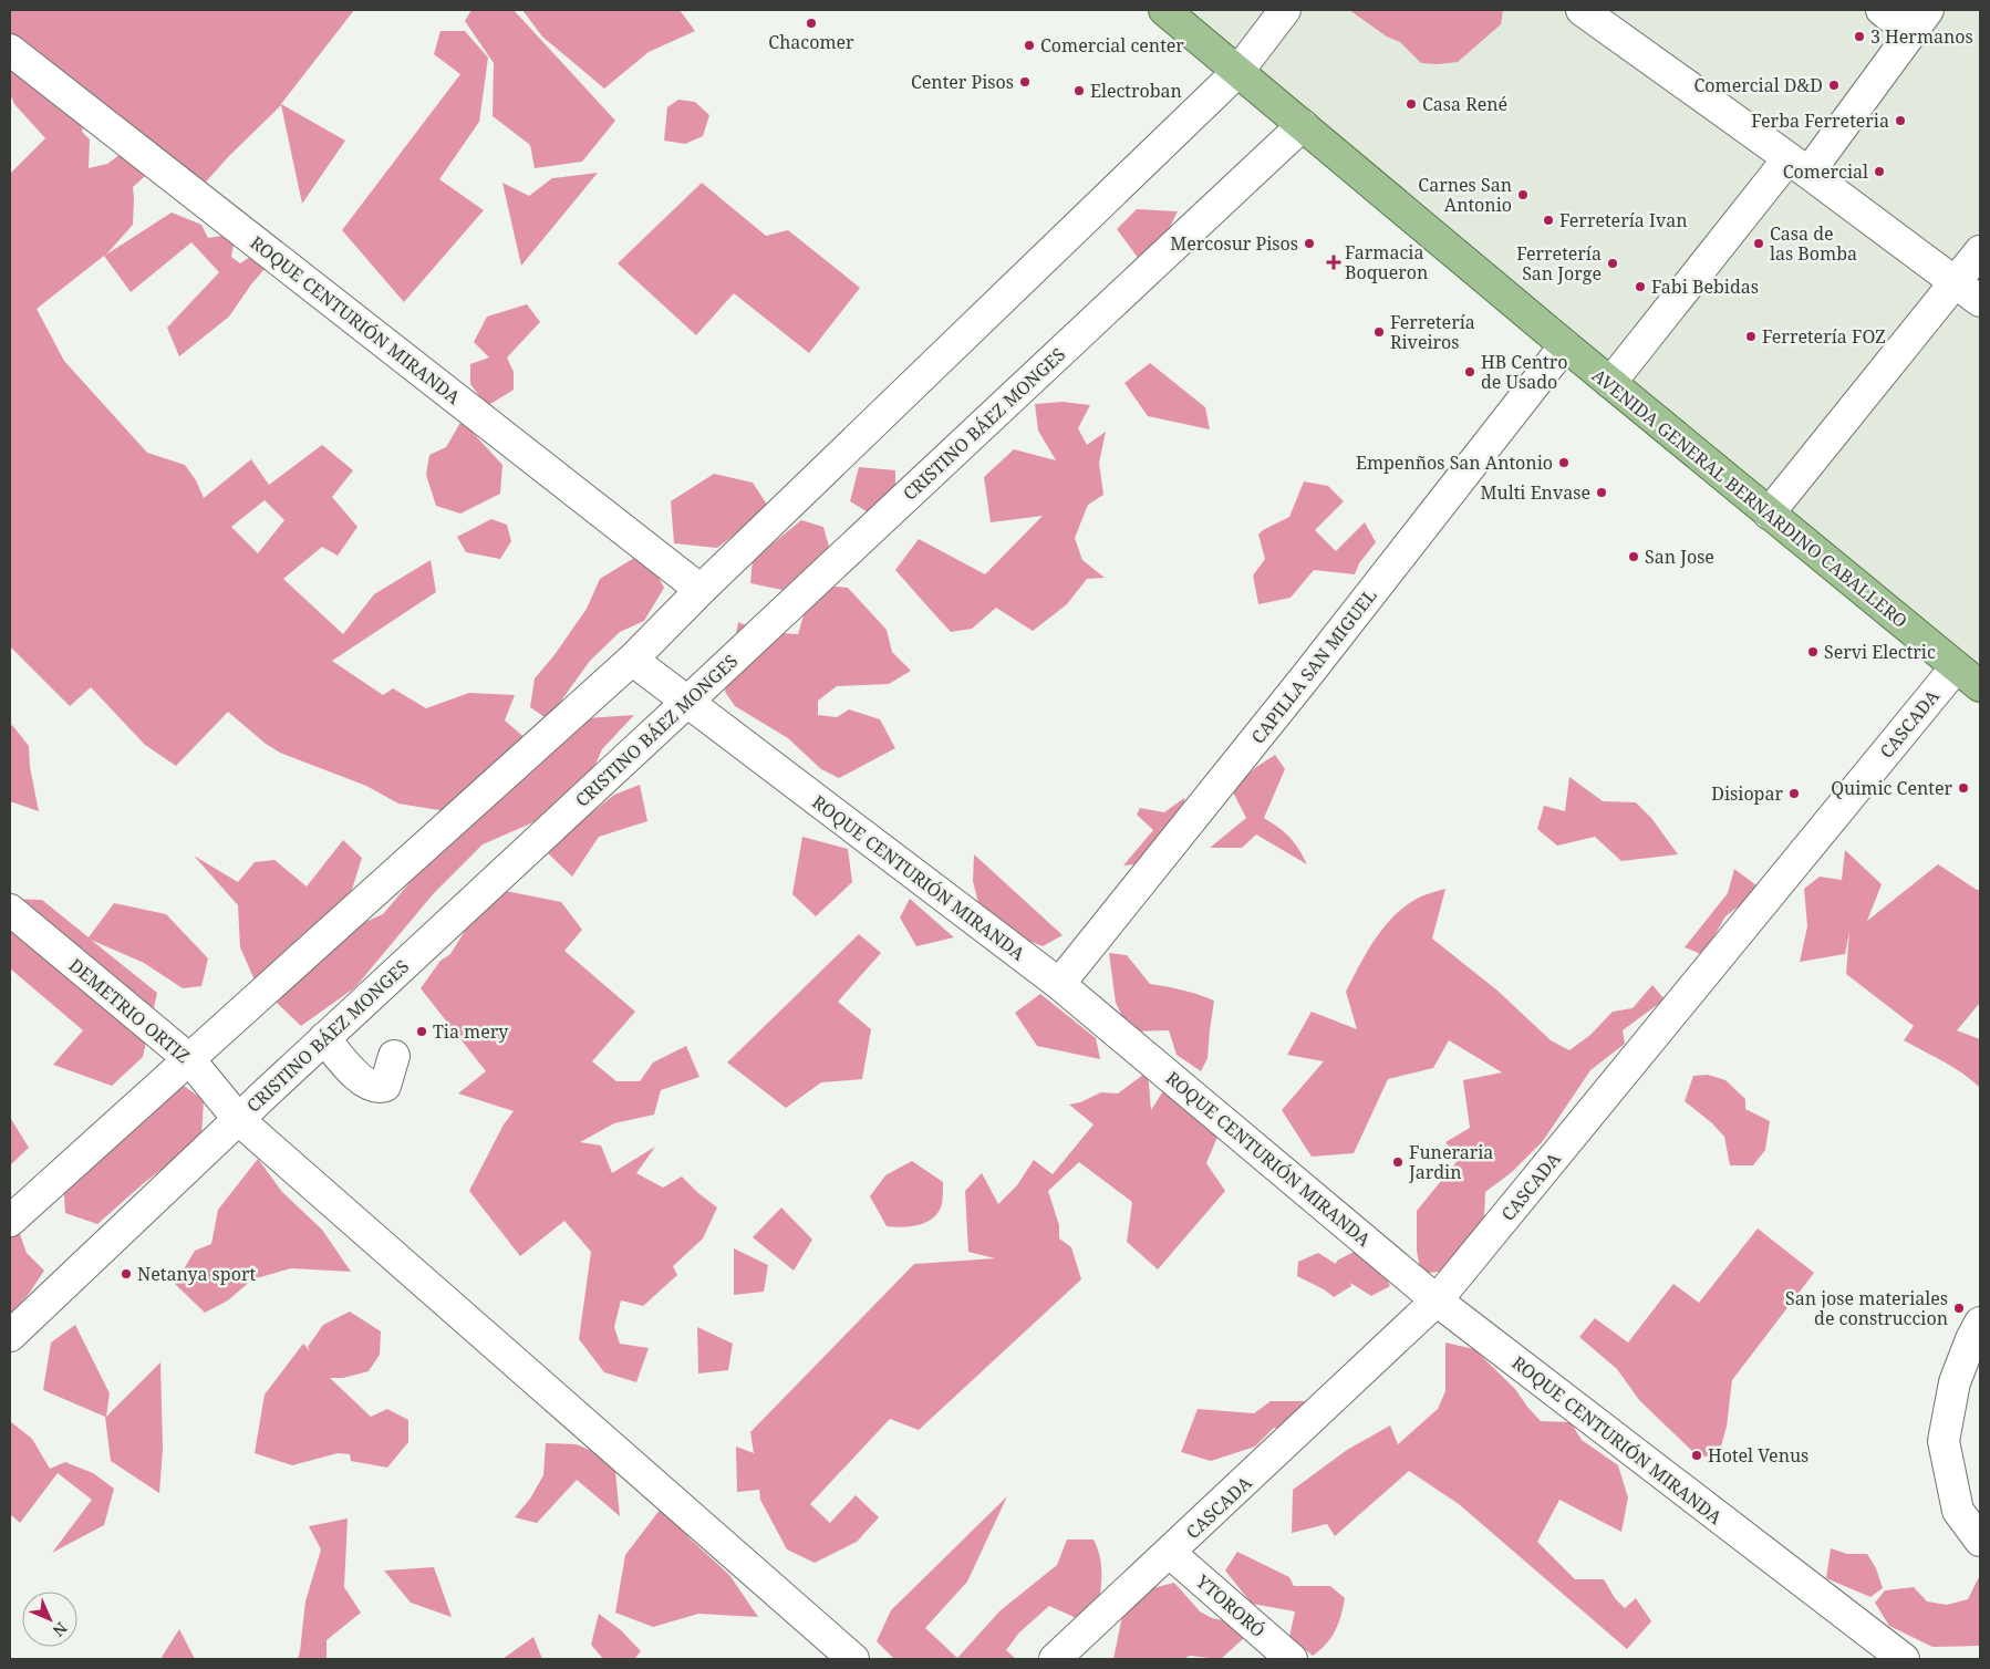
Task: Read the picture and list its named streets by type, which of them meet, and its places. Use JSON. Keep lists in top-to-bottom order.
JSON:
{
  "streets": {
    "main road": ["AVENIDA GENERAL BERNARDINO CABALLERO"],
    "street": [
      "ROQUE CENTURIÓN MIRANDA",
      "CRISTINO BÁEZ MONGES",
      "CAPILLA SAN MIGUEL",
      "CASCADA",
      "DEMETRIO ORTIZ",
      "YTORORÓ"
    ]
  },
  "crossings": [
    ["ROQUE CENTURIÓN MIRANDA", "CRISTINO BÁEZ MONGES"],
    ["ROQUE CENTURIÓN MIRANDA", "CAPILLA SAN MIGUEL"],
    ["ROQUE CENTURIÓN MIRANDA", "CASCADA"],
    ["CRISTINO BÁEZ MONGES", "AVENIDA GENERAL BERNARDINO CABALLERO"],
    ["CRISTINO BÁEZ MONGES", "DEMETRIO ORTIZ"],
    ["AVENIDA GENERAL BERNARDINO CABALLERO", "CAPILLA SAN MIGUEL"],
    ["AVENIDA GENERAL BERNARDINO CABALLERO", "CASCADA"],
    ["CASCADA", "YTORORÓ"]
  ],
  "places": {
    "other": [
      "Chacomer",
      "3 Hermanos",
      "Comercial center",
      "Center Pisos",
      "Comercial D&D",
      "Electroban",
      "Casa René",
      "Ferba Ferreteria",
      "Comercial",
      "Carnes San Antonio",
      "Ferretería Ivan",
      "Mercosur Pisos",
      "Casa de las Bomba",
      "Ferretería San Jorge",
      "Fabi Bebidas",
      "Ferretería Riveiros",
      "Ferretería FOZ",
      "HB Centro de Usado",
      "Empenños San Antonio",
      "Multi Envase",
      "San Jose",
      "Servi Electric",
      "Quimic Center",
      "Disiopar",
      "Tia mery",
      "Funeraria Jardin",
      "Netanya sport",
      "San jose materiales de construccion",
      "Hotel Venus"
    ],
    "health": ["Farmacia Boqueron"]
  },
  "north": "bottom right"
}
